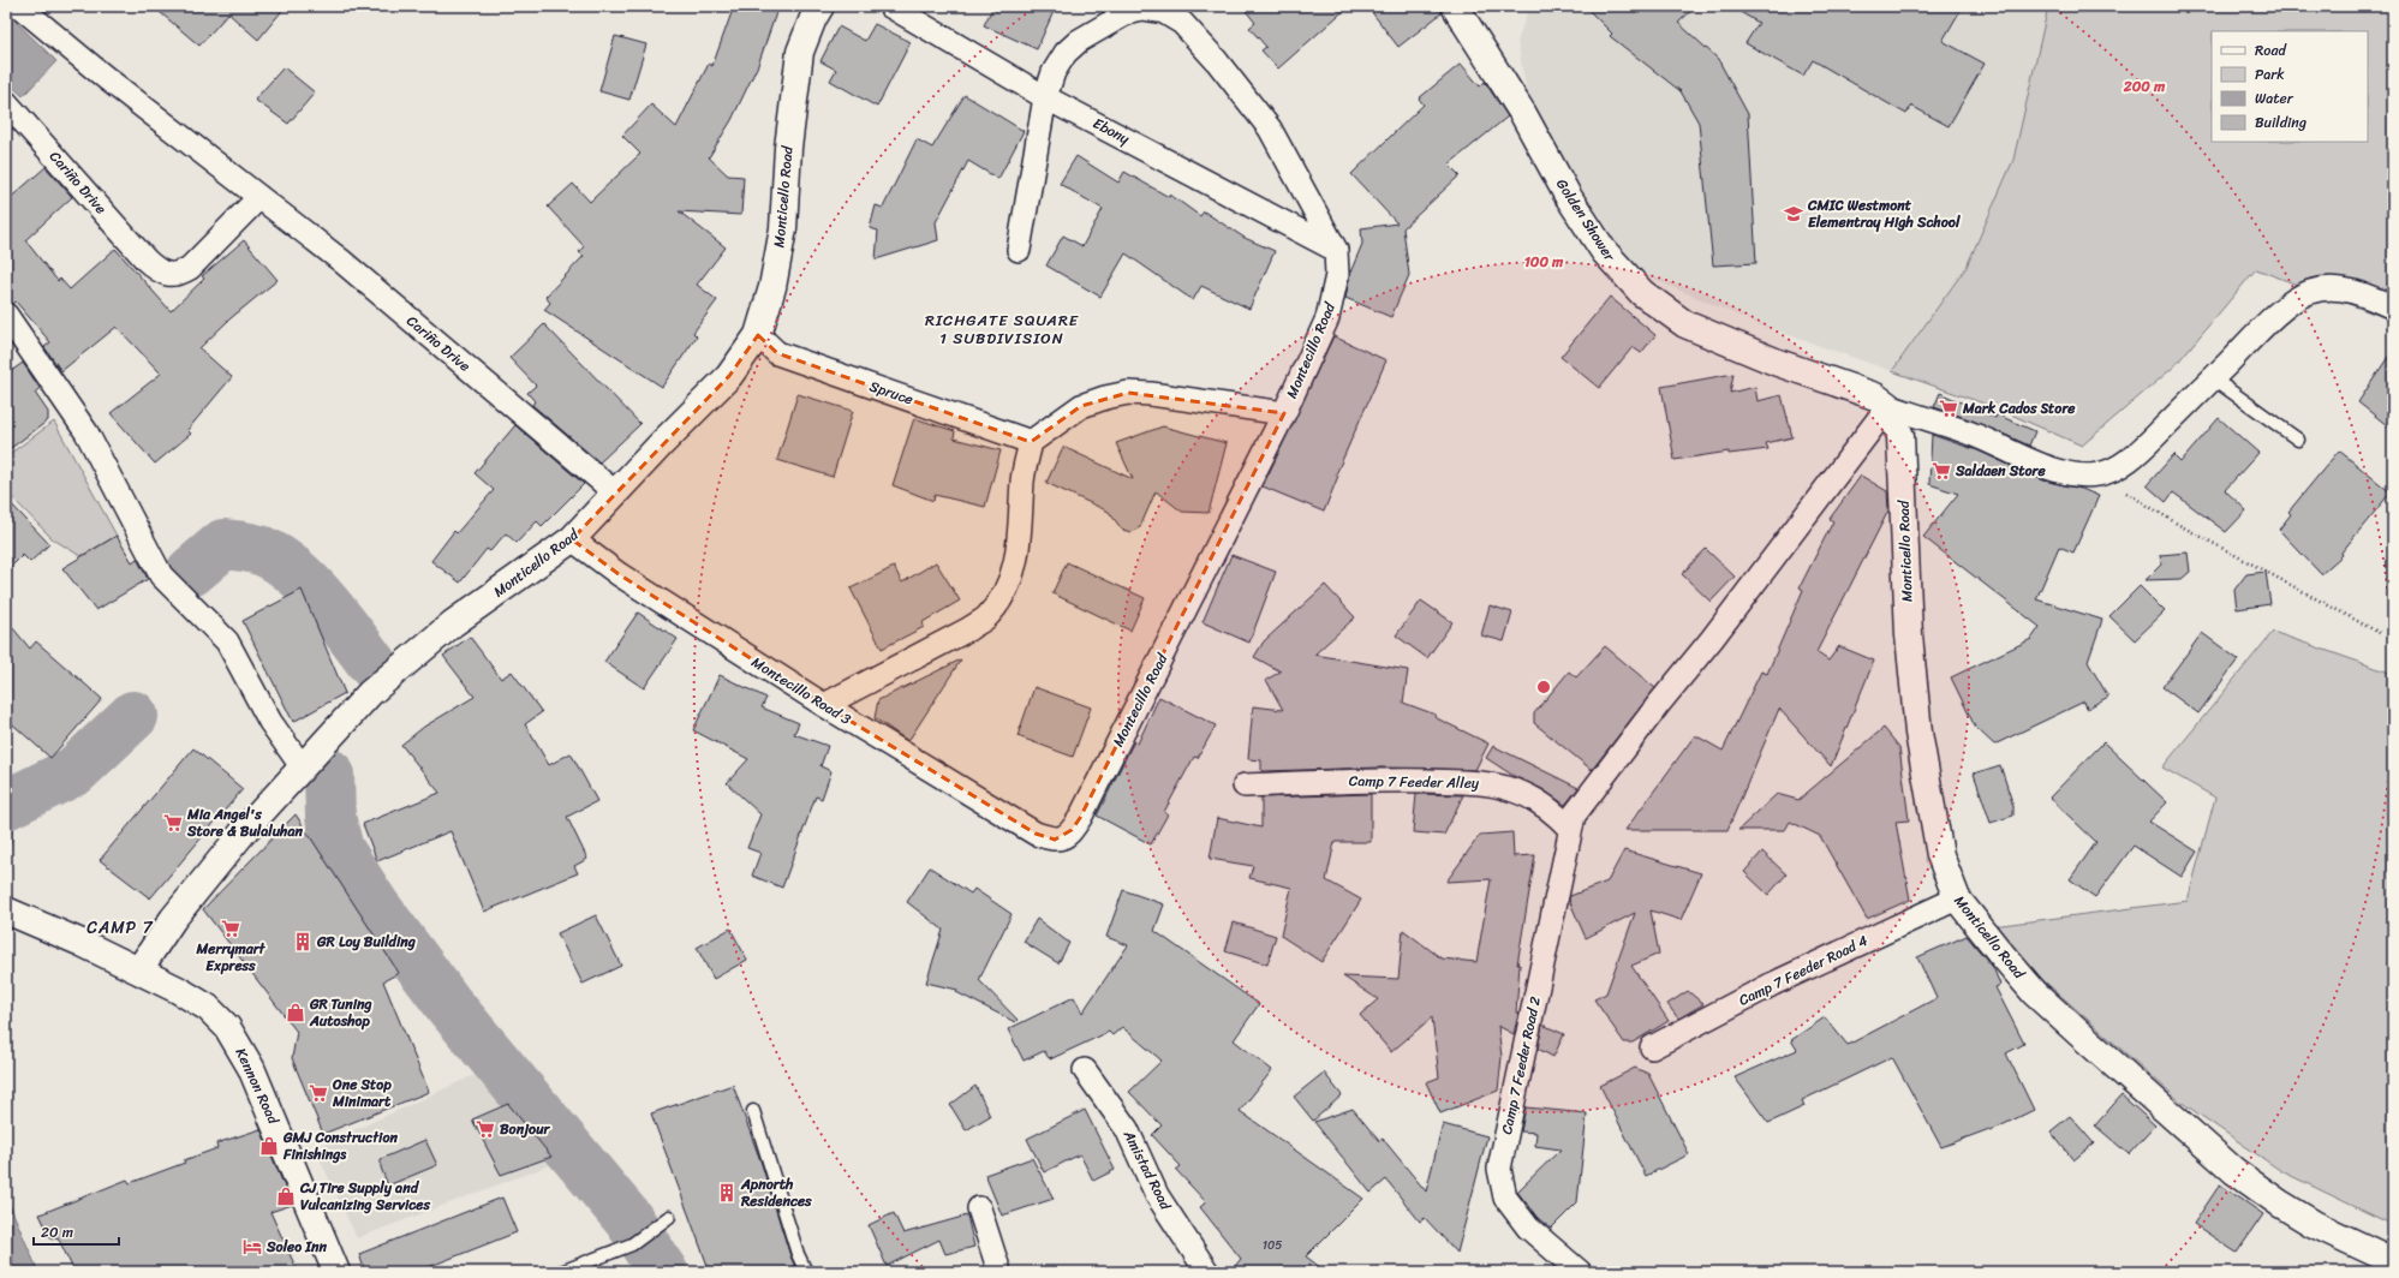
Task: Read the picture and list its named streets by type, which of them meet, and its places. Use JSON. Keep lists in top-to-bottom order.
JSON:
{
  "streets": {
    "main road": ["Monticello Road", "Golden Shower", "Kennon Road"],
    "street": [
      "Ebony",
      "Cariño Drive",
      "Montecillo Road",
      "Spruce",
      "Montecillo Road 3",
      "Camp 7 Feeder Alley",
      "Camp 7 Feeder Road 4",
      "Camp 7 Feeder Road 2",
      "Amistad Road"
    ]
  },
  "crossings": [
    ["Ebony", "Montecillo Road"],
    ["Cariño Drive", "Monticello Road"],
    ["Monticello Road", "Golden Shower"],
    ["Monticello Road", "Spruce"],
    ["Monticello Road", "Montecillo Road 3"],
    ["Monticello Road", "Camp 7 Feeder Road 4"],
    ["Monticello Road", "Camp 7 Feeder Road 2"],
    ["Monticello Road", "Kennon Road"],
    ["Golden Shower", "Camp 7 Feeder Road 2"],
    ["Montecillo Road", "Montecillo Road 3"],
    ["Camp 7 Feeder Alley", "Camp 7 Feeder Road 2"]
  ],
  "districts": ["RICHGATE SQUARE 1 SUBDIVISION", "CAMP 7"],
  "places": {
    "school or university": ["CMIC Westmont Elementray High School"],
    "supermarket": [
      "Mark Cados Store",
      "Saldaen Store",
      "Mia Angel's Store & Bulaluhan",
      "Merrymart Express",
      "One Stop Minimart",
      "Bonjour"
    ],
    "building": ["GR Loy Building", "Apnorth Residences"],
    "shop": ["GR Tuning Autoshop", "GMJ Construction Finishings", "CJ Tire Supply and Vulcanizing Services"],
    "hotel": ["Soleo Inn"]
  },
  "house_numbers": ["105"],
  "legend": [
    "Road",
    "Park",
    "Water",
    "Building"
  ],
  "scale_bar": "20 m",
  "rings": ["200 m", "100 m"]
}
